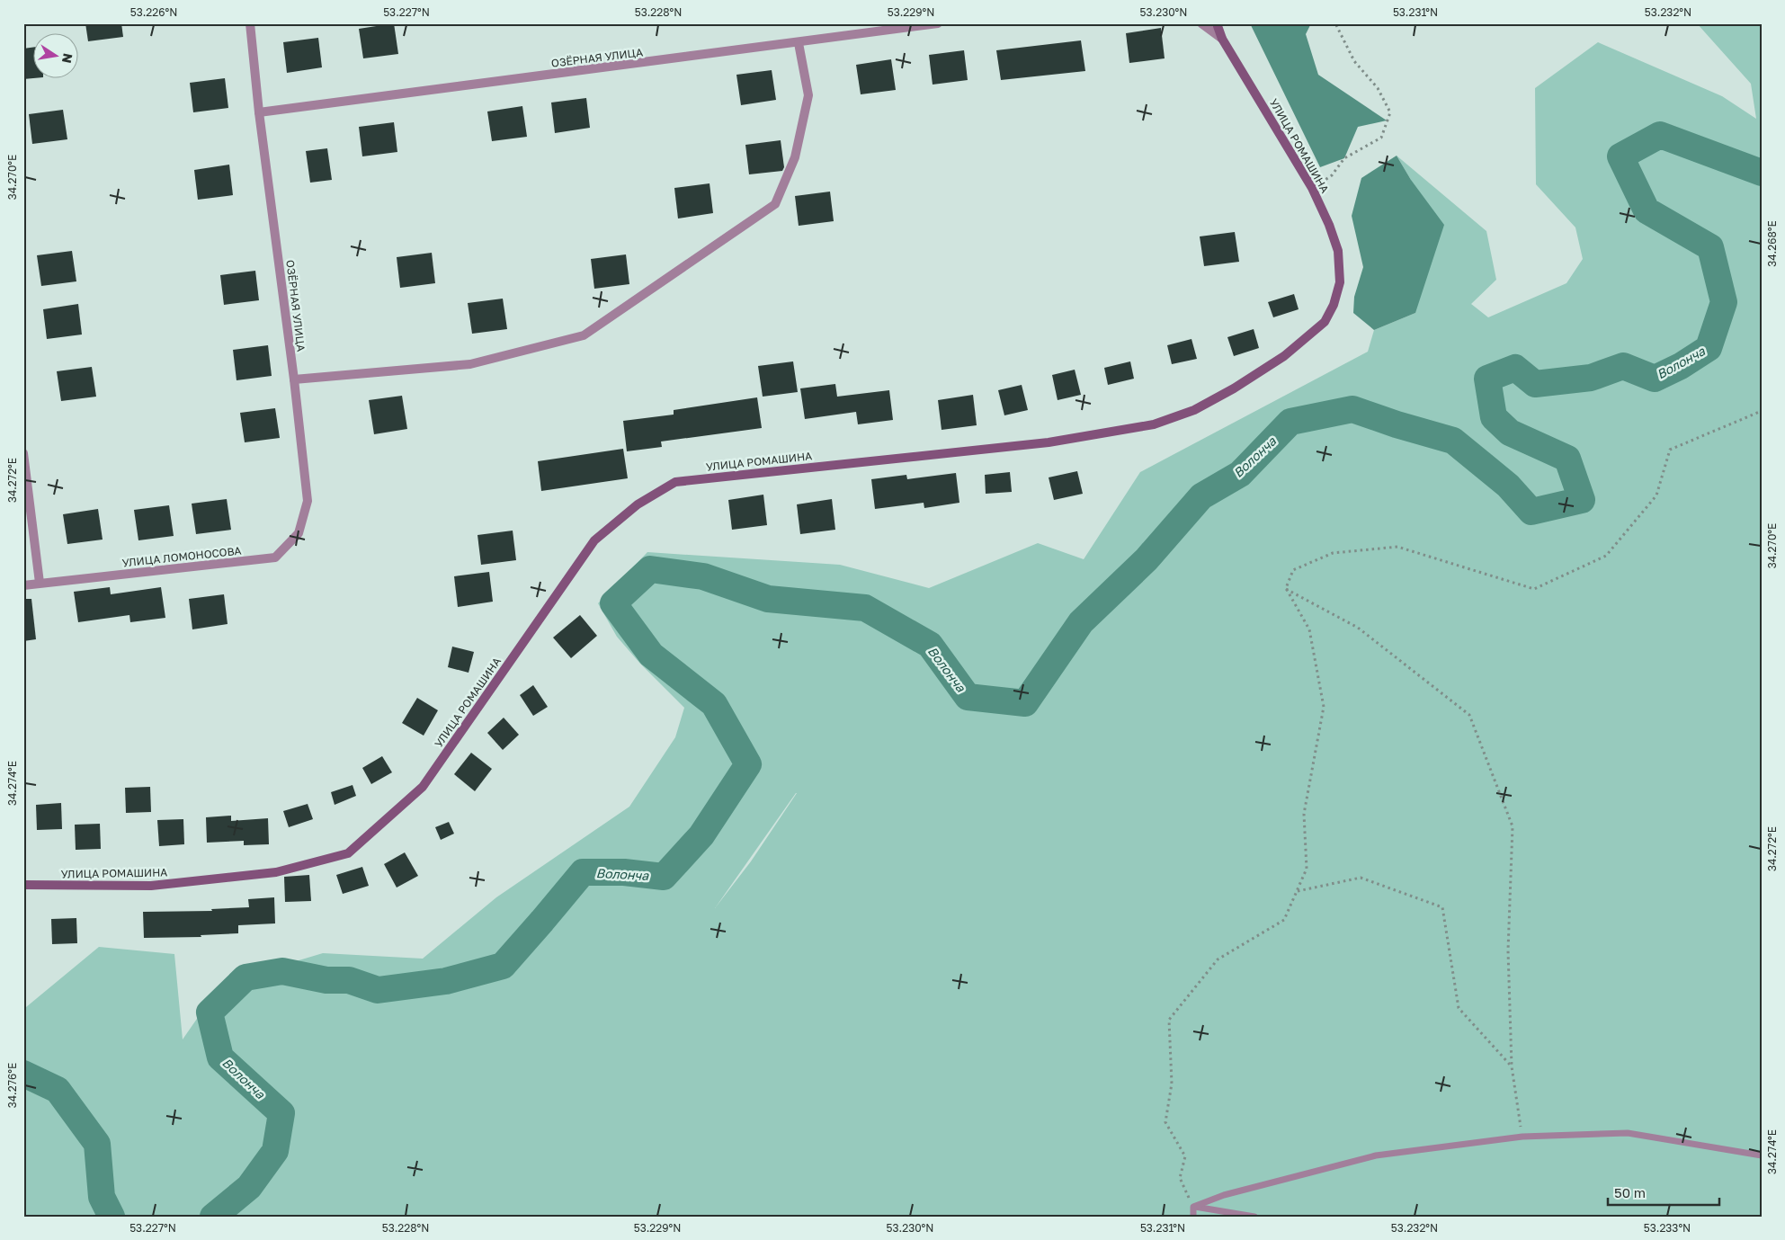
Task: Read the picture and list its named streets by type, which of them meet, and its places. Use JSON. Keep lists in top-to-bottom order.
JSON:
{
  "streets": {
    "street": ["ОЗЁРНАЯ УЛИЦА", "УЛИЦА РОМАШИНА", "УЛИЦА ЛОМОНОСОВА"]
  },
  "crossings": [
    ["ОЗЁРНАЯ УЛИЦА", "УЛИЦА ЛОМОНОСОВА"]
  ],
  "water": ["Волонча"],
  "scale_bar": "50 m",
  "north": "right",
  "coordinates": [
    "53.226°N",
    "53.227°N",
    "53.228°N",
    "53.229°N",
    "53.230°N",
    "53.231°N",
    "53.232°N",
    "34.270°E",
    "34.268°E",
    "34.272°E",
    "34.274°E",
    "34.276°E",
    "53.233°N"
  ]
}
